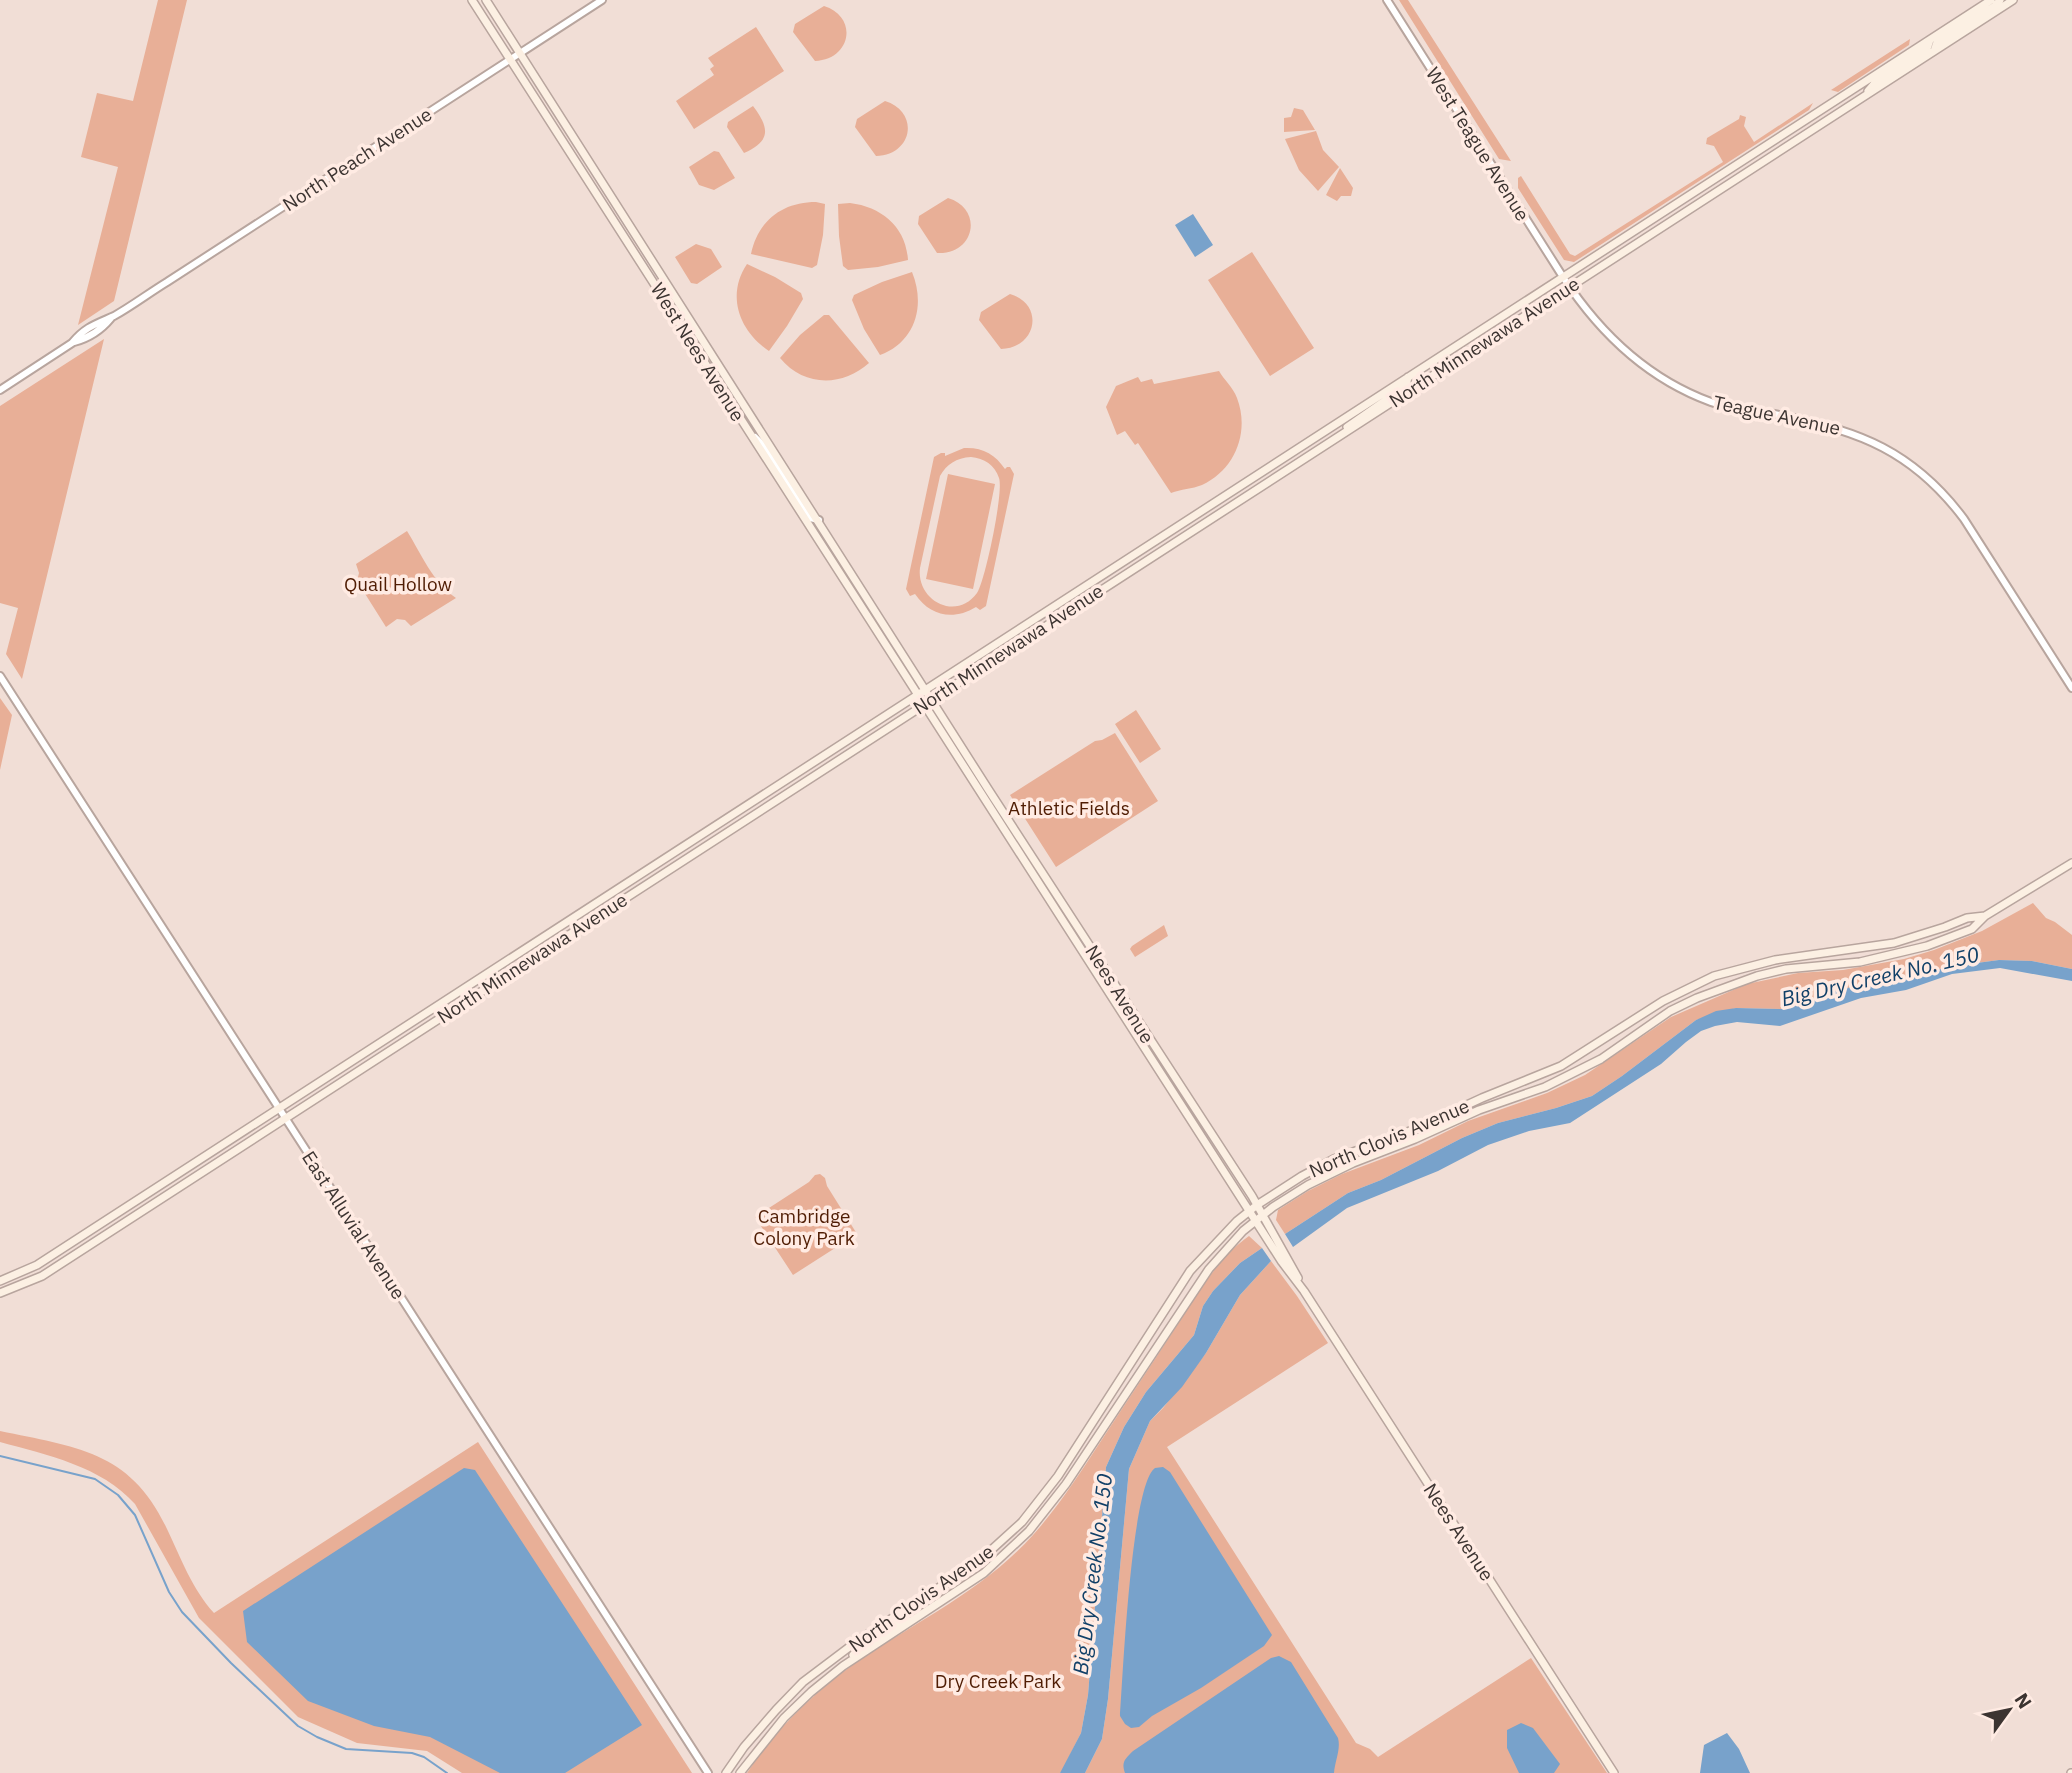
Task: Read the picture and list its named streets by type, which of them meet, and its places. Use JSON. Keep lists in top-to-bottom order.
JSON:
{
  "streets": {
    "main road": [
      "North Minnewawa Avenue",
      "West Nees Avenue",
      "Nees Avenue",
      "North Clovis Avenue"
    ],
    "street": [
      "West Teague Avenue",
      "North Peach Avenue",
      "Teague Avenue",
      "East Alluvial Avenue"
    ]
  },
  "crossings": [
    ["West Teague Avenue", "North Minnewawa Avenue"],
    ["West Teague Avenue", "Teague Avenue"],
    ["North Peach Avenue", "West Nees Avenue"],
    ["North Minnewawa Avenue", "West Nees Avenue"],
    ["North Minnewawa Avenue", "Teague Avenue"],
    ["North Minnewawa Avenue", "Nees Avenue"],
    ["North Minnewawa Avenue", "East Alluvial Avenue"],
    ["West Nees Avenue", "Nees Avenue"],
    ["Nees Avenue", "North Clovis Avenue"]
  ],
  "water": ["Big Dry Creek No. 150"],
  "parks": [
    "Quail Hollow",
    "Athletic Fields",
    "Cambridge Colony Park",
    "Dry Creek Park"
  ],
  "north": "top right"
}
